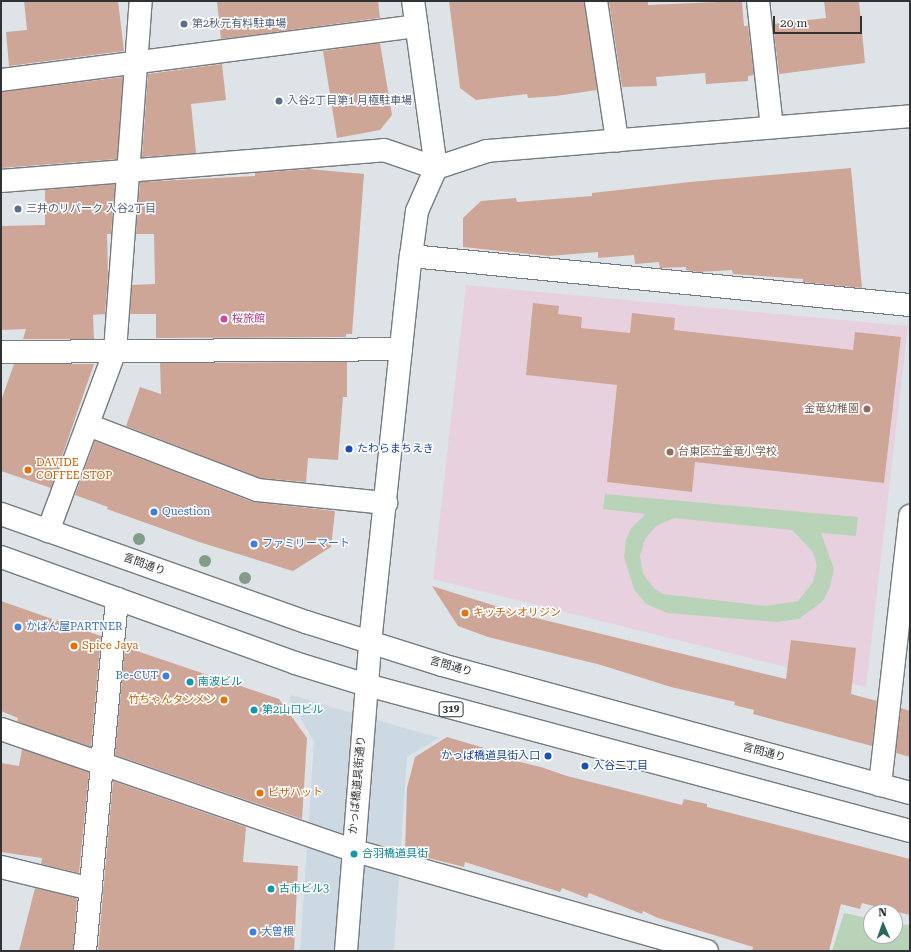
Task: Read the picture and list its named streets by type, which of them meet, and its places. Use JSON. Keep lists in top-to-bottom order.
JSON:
{
  "streets": {
    "street": ["言問通り", "319", "かっぱ橋道具街通り"]
  },
  "crossings": [
    ["言問通り", "かっぱ橋道具街通り"],
    ["319", "かっぱ橋道具街通り"]
  ],
  "places": [
    "第2秋元有料駐車場",
    "入谷2丁目第1 月極駐車場",
    "三井のリパーク 入谷2丁目",
    "桜旅館",
    "金竜幼稚園",
    "たわらまちえき",
    "台東区立金竜小学校",
    "DAVIDE COFFEE STOP",
    "Question",
    "ファミリーマート",
    "キッチンオリジン",
    "かばん屋PARTNER",
    "Spice Jaya",
    "Be-CUT",
    "南波ビル",
    "竹ちゃんタンメン",
    "第2山口ビル",
    "かっぱ橋道具街入口",
    "入谷二丁目",
    "ピザハット",
    "合羽橋道具街",
    "古市ビル3",
    "大曽根"
  ],
  "scale_bar": "20 m",
  "north": "top"
}
